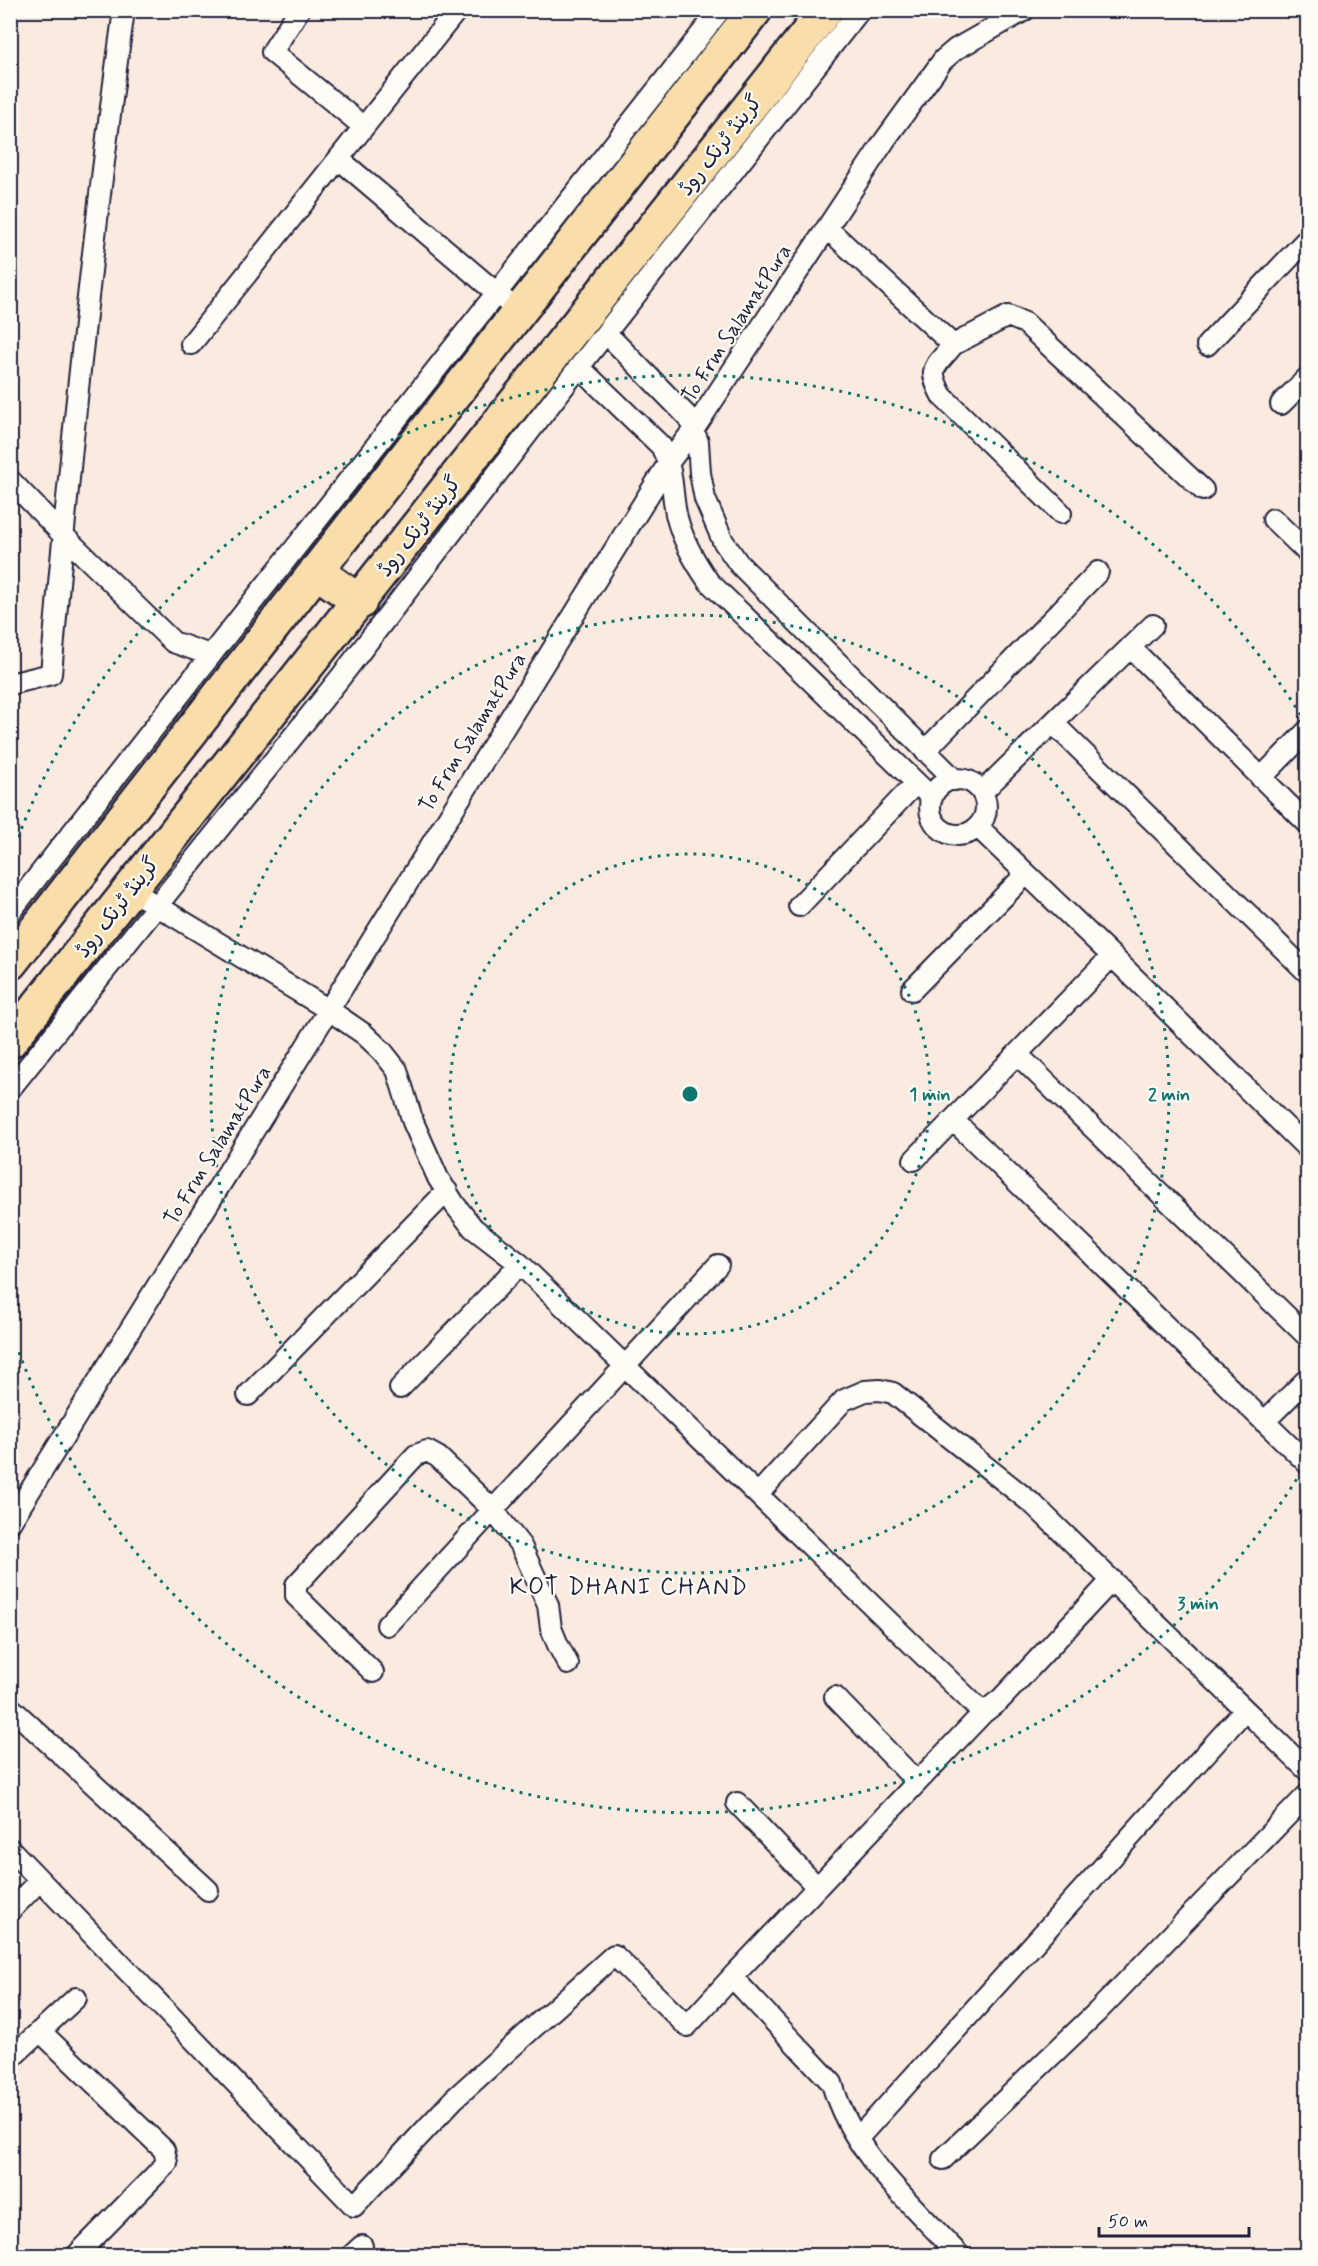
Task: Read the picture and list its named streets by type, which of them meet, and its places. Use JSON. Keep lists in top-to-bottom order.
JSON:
{
  "streets": {
    "highway": ["گرینڈ ٹرنک روڈ"],
    "street": ["To Frm SalamatPura"]
  },
  "districts": ["KOT DHANI CHAND"],
  "scale_bar": "50 m",
  "rings": ["1 min", "2 min", "3 min"]
}
